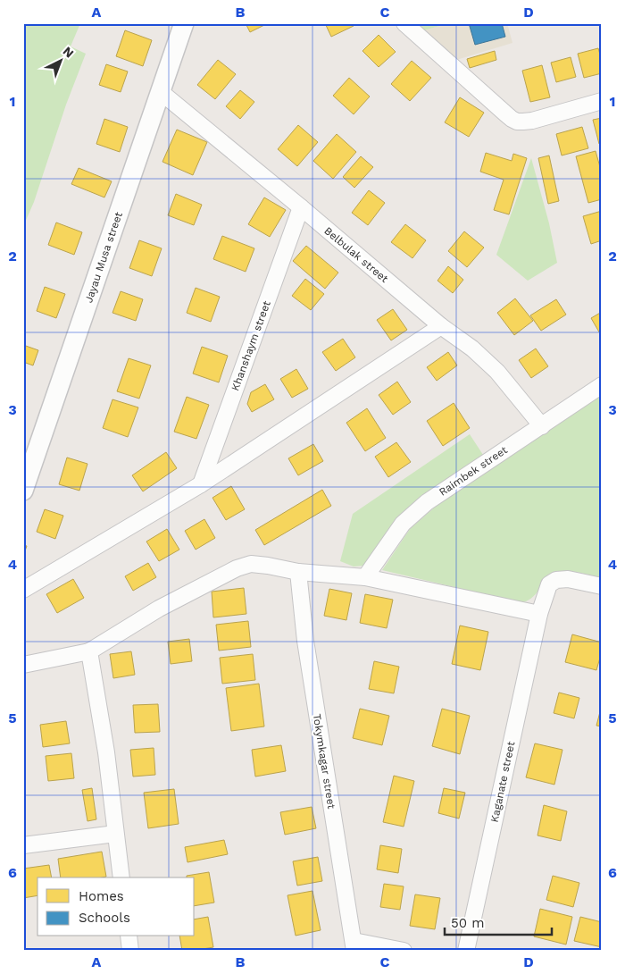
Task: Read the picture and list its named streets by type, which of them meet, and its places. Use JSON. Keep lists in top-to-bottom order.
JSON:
{
  "streets": {
    "street": [
      "Belbulak street",
      "Jayau Musa street",
      "Khanshaym street",
      "Raimbek street",
      "Tokymkagar street",
      "Kaganate street"
    ]
  },
  "crossings": [
    ["Belbulak street", "Jayau Musa street"],
    ["Belbulak street", "Khanshaym street"],
    ["Belbulak street", "Raimbek street"]
  ],
  "legend": ["Homes", "Schools"],
  "scale_bar": "50 m",
  "north": "top right",
  "grid": {
    "columns": [
      "A",
      "B",
      "C",
      "D"
    ],
    "rows": [
      "1",
      "2",
      "3",
      "4",
      "5",
      "6"
    ]
  }
}
